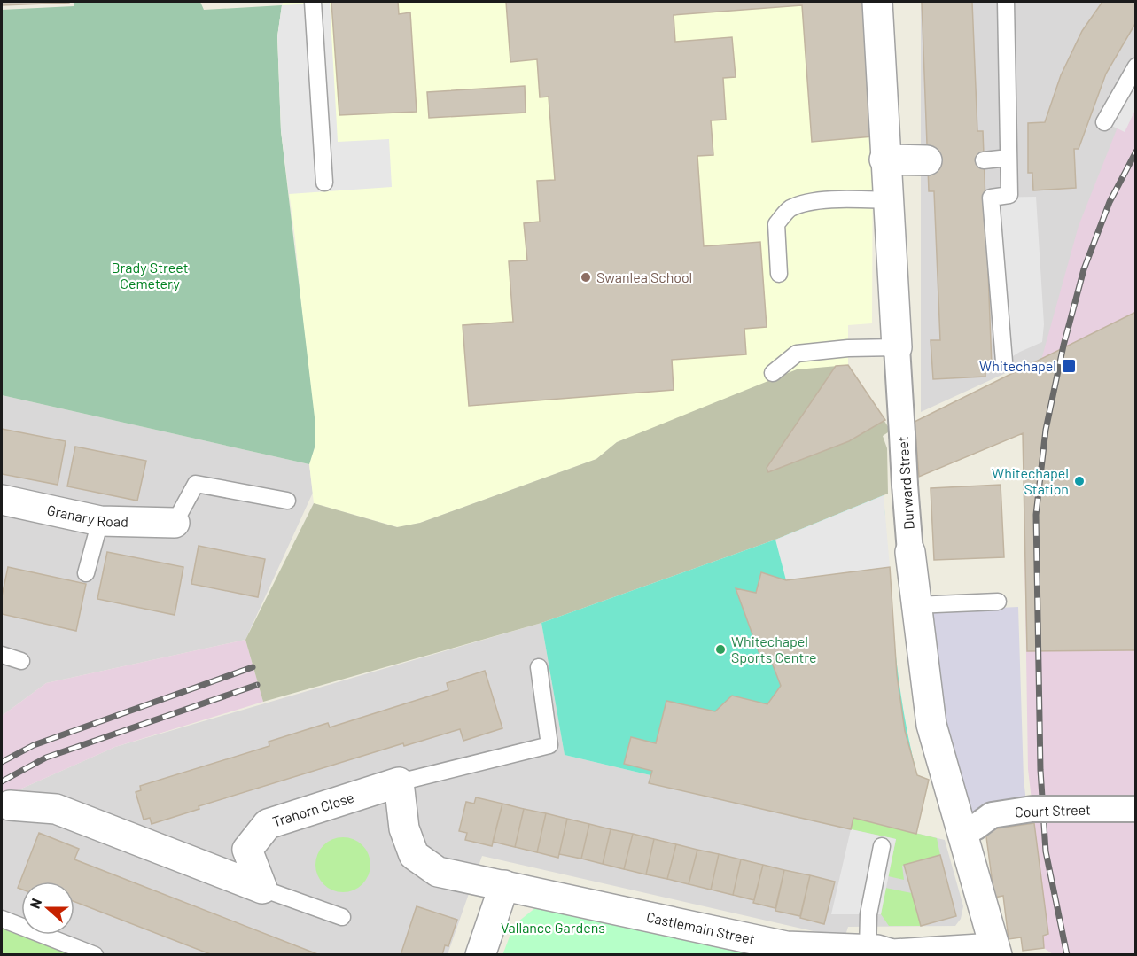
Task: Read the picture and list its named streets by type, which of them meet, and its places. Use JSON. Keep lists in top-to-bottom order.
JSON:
{
  "streets": {
    "street": [
      "Durward Street",
      "Granary Road",
      "Trahorn Close",
      "Court Street",
      "Castlemain Street"
    ]
  },
  "crossings": [
    ["Durward Street", "Castlemain Street"]
  ],
  "parks": ["Brady Street Cemetery", "Vallance Gardens"],
  "places": {
    "other": ["Swanlea School", "Whitechapel Station", "Whitechapel Sports Centre"],
    "transit": ["Whitechapel"]
  },
  "north": "left"
}
